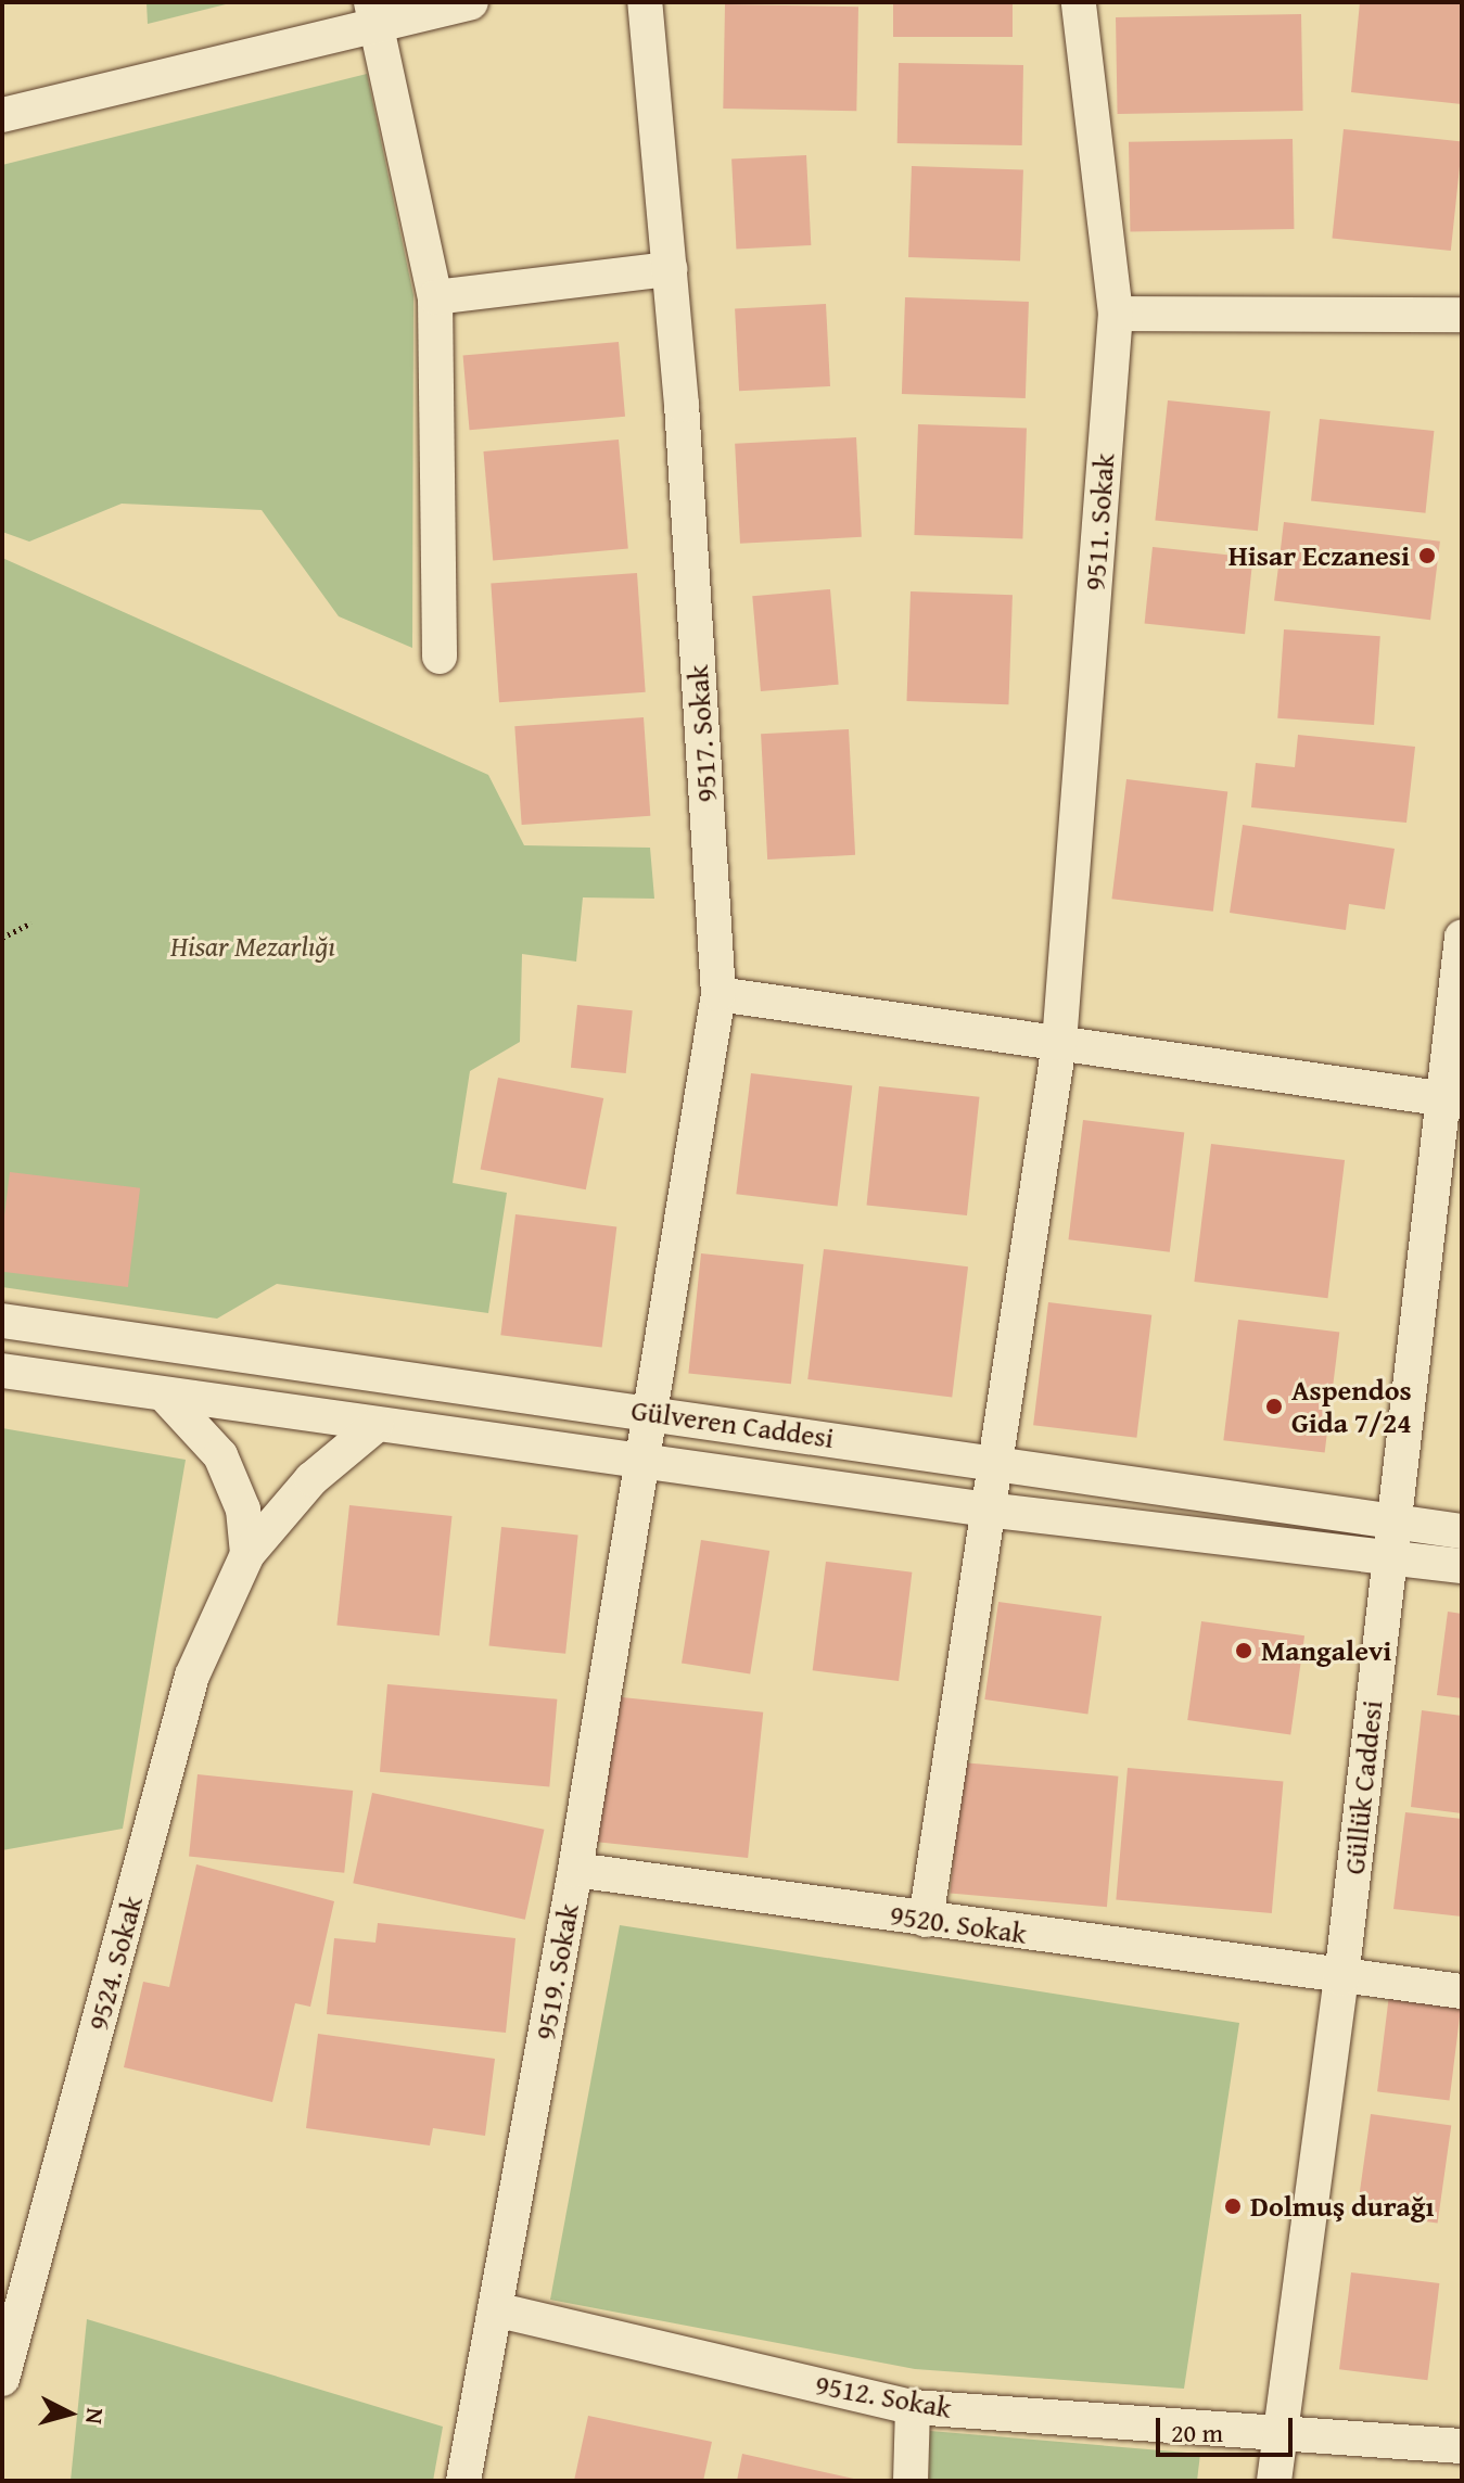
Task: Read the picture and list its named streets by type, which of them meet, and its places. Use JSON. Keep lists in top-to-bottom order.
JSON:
{
  "streets": {
    "street": [
      "9511. Sokak",
      "9517. Sokak",
      "Gülveren Caddesi",
      "Güllük Caddesi",
      "9520. Sokak",
      "9524. Sokak",
      "9519. Sokak",
      "9512. Sokak"
    ]
  },
  "crossings": [
    ["9511. Sokak", "Gülveren Caddesi"],
    ["9511. Sokak", "9520. Sokak"],
    ["9517. Sokak", "Gülveren Caddesi"],
    ["9517. Sokak", "9519. Sokak"],
    ["Gülveren Caddesi", "Güllük Caddesi"],
    ["Gülveren Caddesi", "9524. Sokak"],
    ["Gülveren Caddesi", "9519. Sokak"],
    ["Güllük Caddesi", "9520. Sokak"],
    ["Güllük Caddesi", "9512. Sokak"],
    ["9520. Sokak", "9519. Sokak"],
    ["9519. Sokak", "9512. Sokak"]
  ],
  "parks": ["Hisar Mezarlığı"],
  "places": [
    "Hisar Eczanesi",
    "Aspendos Gida 7/24",
    "Mangalevi",
    "Dolmuş durağı"
  ],
  "scale_bar": "20 m",
  "north": "right"
}
